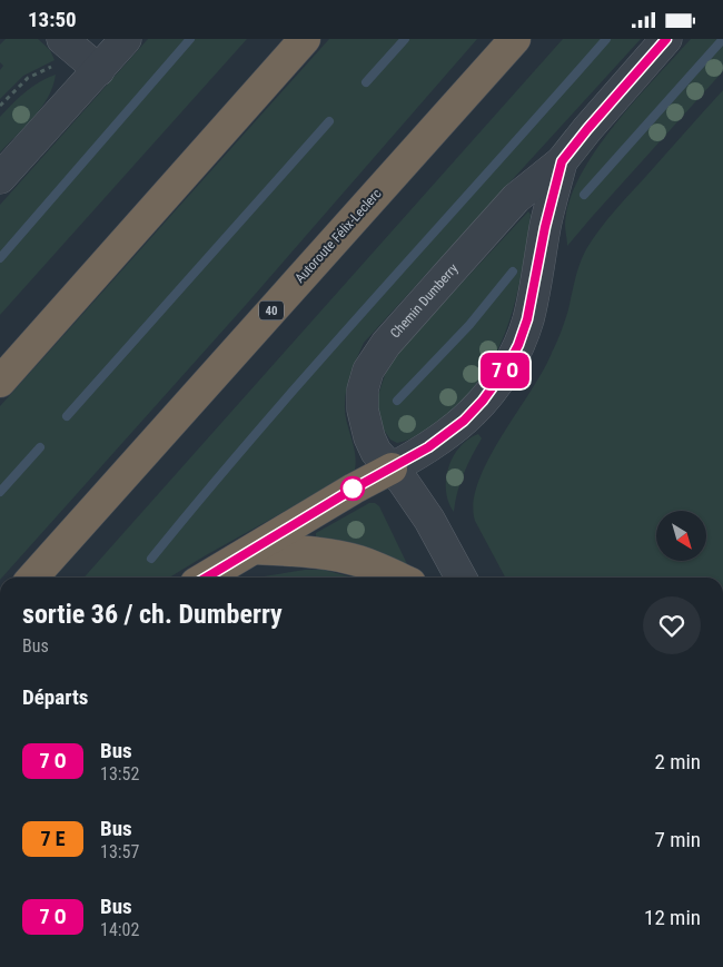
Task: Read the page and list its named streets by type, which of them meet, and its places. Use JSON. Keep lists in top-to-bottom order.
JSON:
{
  "streets": {
    "highway": ["Autoroute Félix-Leclerc", "40"],
    "street": ["Chemin Dumberry"]
  },
  "north": "bottom right",
  "page": {
    "status": "13:50",
    "on_map": "7 O",
    "heading": [
      ["sortie 36 / ch. Dumberry", "Bus"],
      "Départs"
    ],
    "list": [
      {
        "mark": "7 O",
        "name": "Bus",
        "note": "13:52",
        "value": "2 min"
      },
      {
        "mark": "7 E",
        "name": "Bus",
        "note": "13:57",
        "value": "7 min"
      },
      {
        "mark": "7 O",
        "name": "Bus",
        "note": "14:02",
        "value": "12 min"
      }
    ]
  }
}
